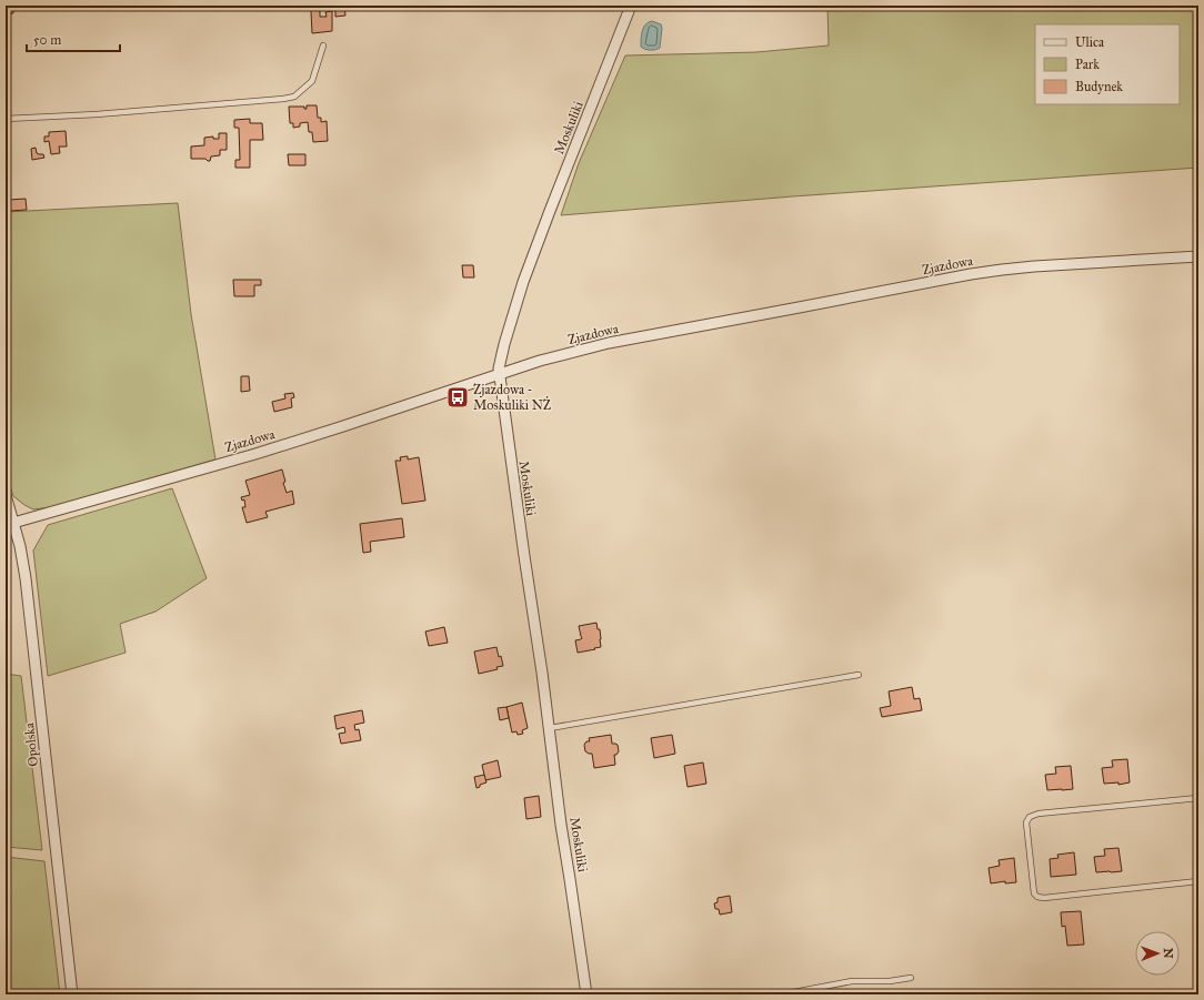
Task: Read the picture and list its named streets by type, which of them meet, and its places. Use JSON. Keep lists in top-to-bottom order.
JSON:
{
  "streets": {
    "street": ["Moskuliki", "Zjazdowa", "Opolska"]
  },
  "crossings": [
    ["Moskuliki", "Zjazdowa"],
    ["Zjazdowa", "Opolska"]
  ],
  "places": {
    "bus stop": ["Zjazdowa - Moskuliki NŻ"]
  },
  "legend": ["Ulica", "Park", "Budynek"],
  "scale_bar": "50 m",
  "north": "right"
}
